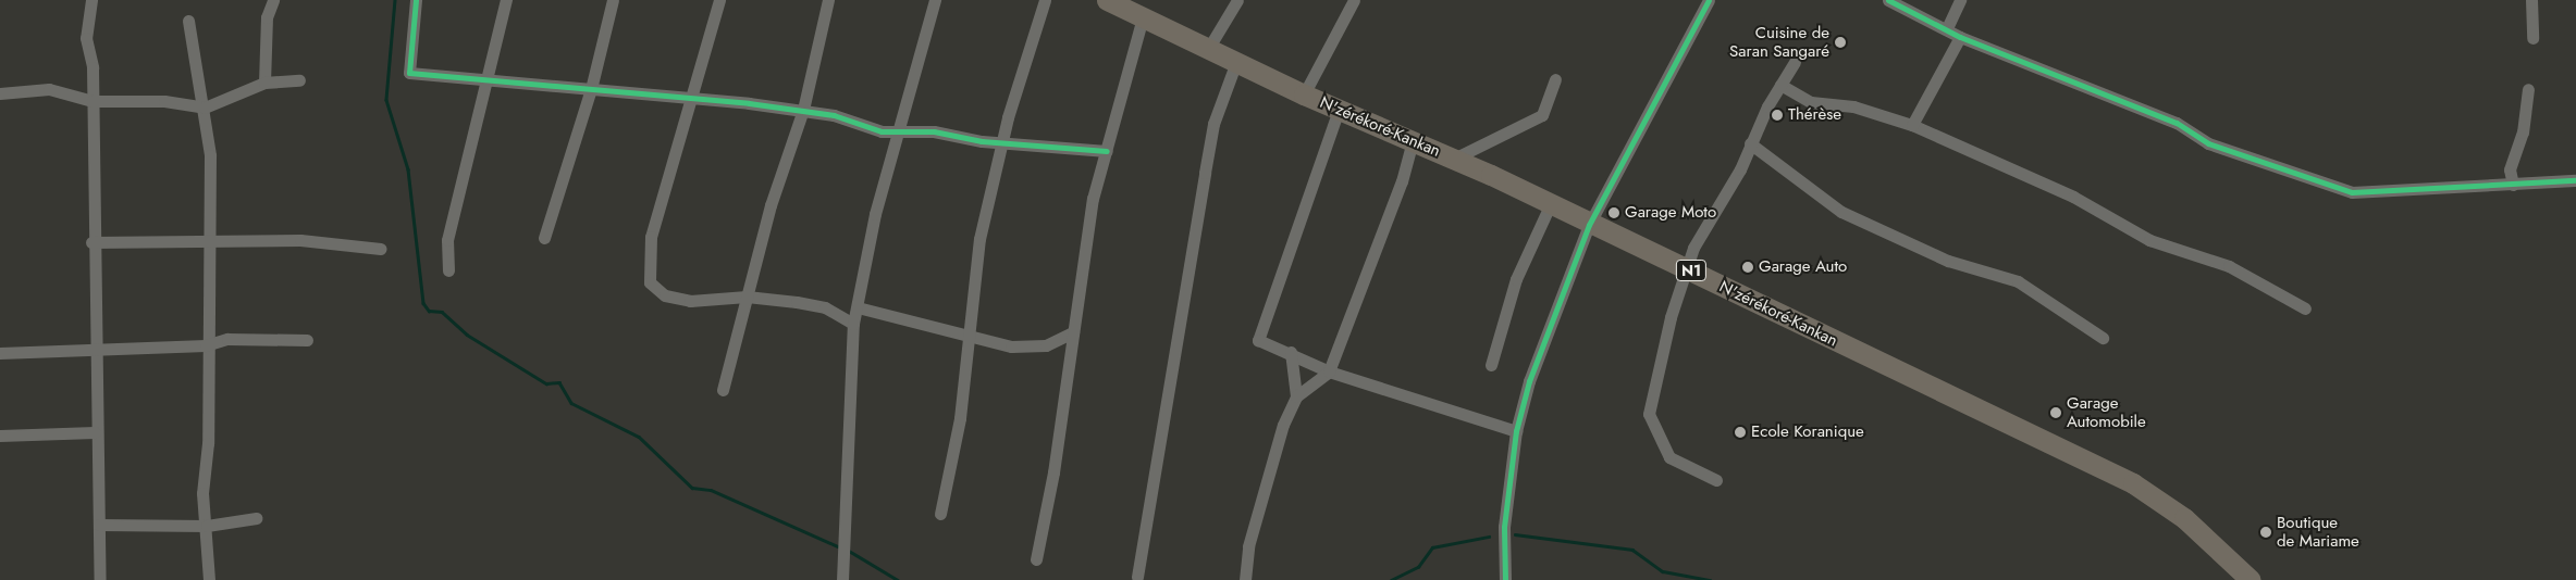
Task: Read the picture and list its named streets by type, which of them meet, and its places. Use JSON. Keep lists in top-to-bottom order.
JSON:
{
  "streets": {
    "highway": ["N'zérékoré-Kankan", "N1"]
  },
  "places": [
    "Cuisine de Saran Sangaré",
    "Thérèse",
    "Garage Moto",
    "Garage Auto",
    "Garage Automobile",
    "Ecole Koranique",
    "Boutique de Mariame"
  ]
}
